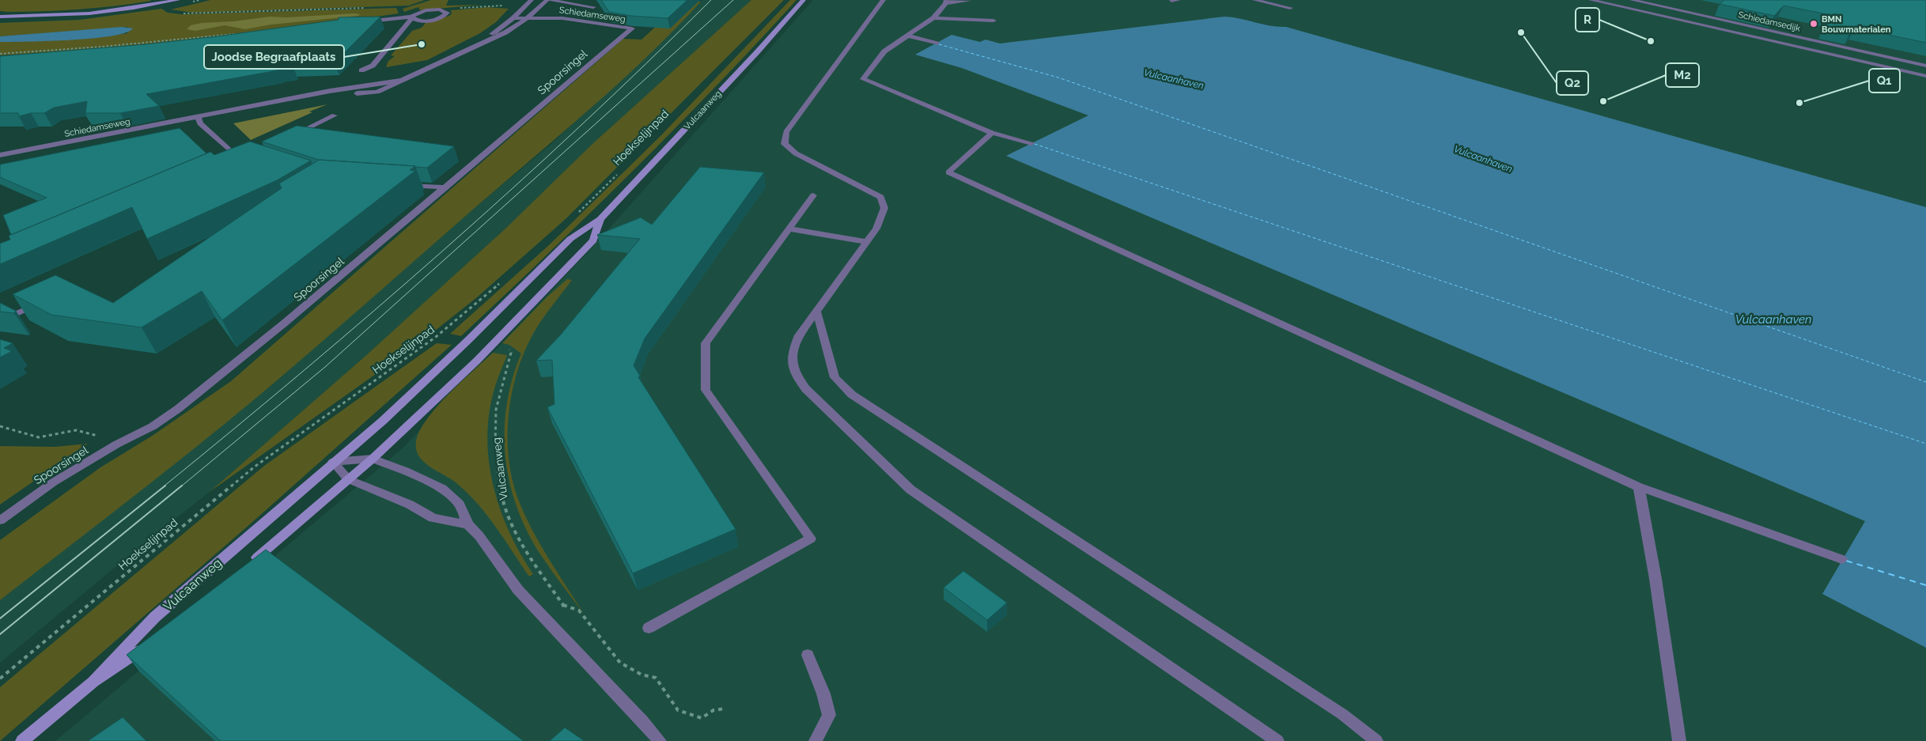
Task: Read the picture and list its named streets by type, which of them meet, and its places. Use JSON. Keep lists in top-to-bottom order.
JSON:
{
  "streets": {
    "main road": ["Vulcaanweg"],
    "street": ["Schiedamseweg", "Schiedamsedijk", "Spoorsingel"],
    "path": ["Hoekselijnpad"]
  },
  "crossings": [
    ["Schiedamseweg", "Spoorsingel"]
  ],
  "water": ["Vulcaanhaven"],
  "places": [
    "BMN Bouwmaterialen",
    "Q2",
    "R",
    "Joodse Begraafplaats",
    "M2",
    "Q1"
  ]
}
